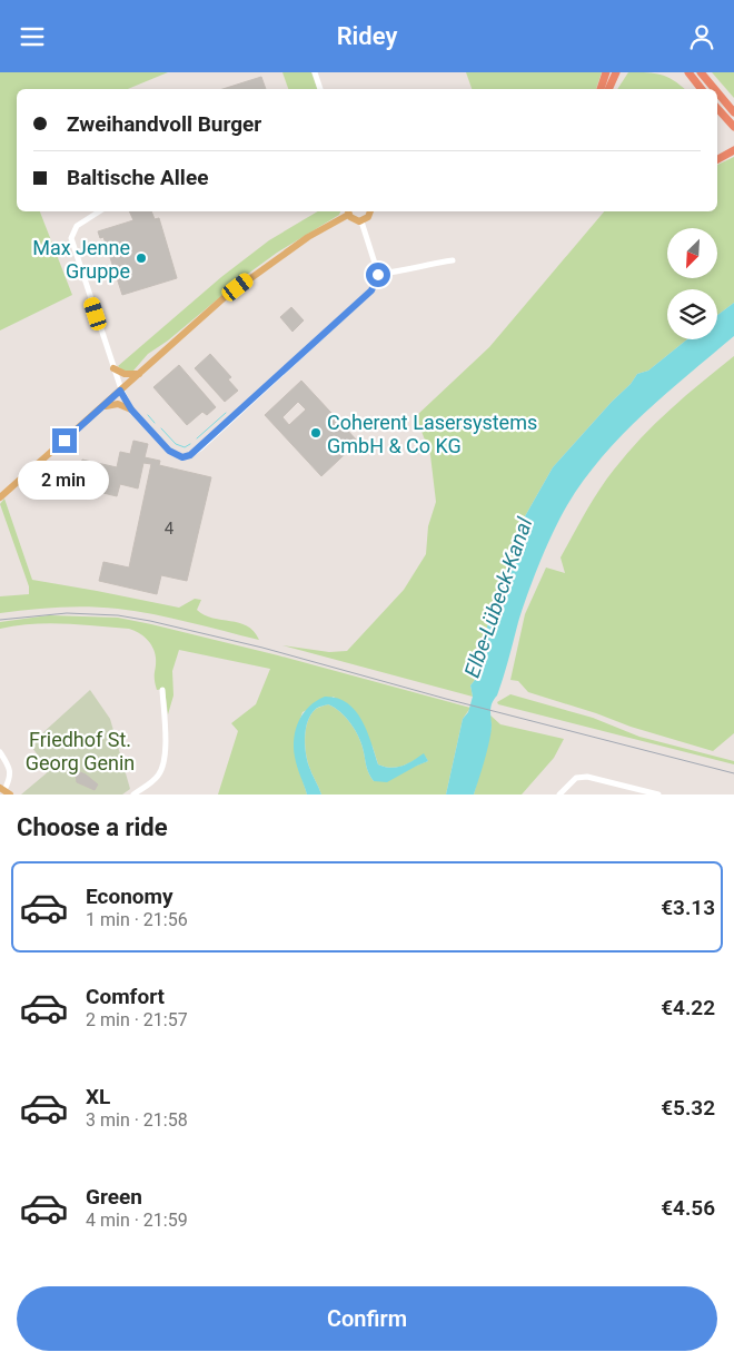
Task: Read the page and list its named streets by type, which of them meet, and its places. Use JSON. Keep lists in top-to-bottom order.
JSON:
{
  "water": ["Elbe-Lübeck-Kanal"],
  "parks": ["Friedhof St. Georg Genin"],
  "places": ["Max Jenne Gruppe", "Coherent Lasersystems GmbH & Co KG"],
  "house_numbers": ["4"],
  "north": "bottom left",
  "page": {
    "header": "Ridey",
    "banner": ["Zweihandvoll Burger", "Baltische Allee"],
    "bubble": "2 min",
    "heading": "Choose a ride",
    "list": [
      {
        "name": "Economy",
        "note": "1 min · 21:56",
        "value": "€3.13"
      },
      {
        "name": "Comfort",
        "note": "2 min · 21:57",
        "value": "€4.22"
      },
      {
        "name": "XL",
        "note": "3 min · 21:58",
        "value": "€5.32"
      },
      {
        "name": "Green",
        "note": "4 min · 21:59",
        "value": "€4.56"
      }
    ],
    "buttons": "Confirm"
  }
}
